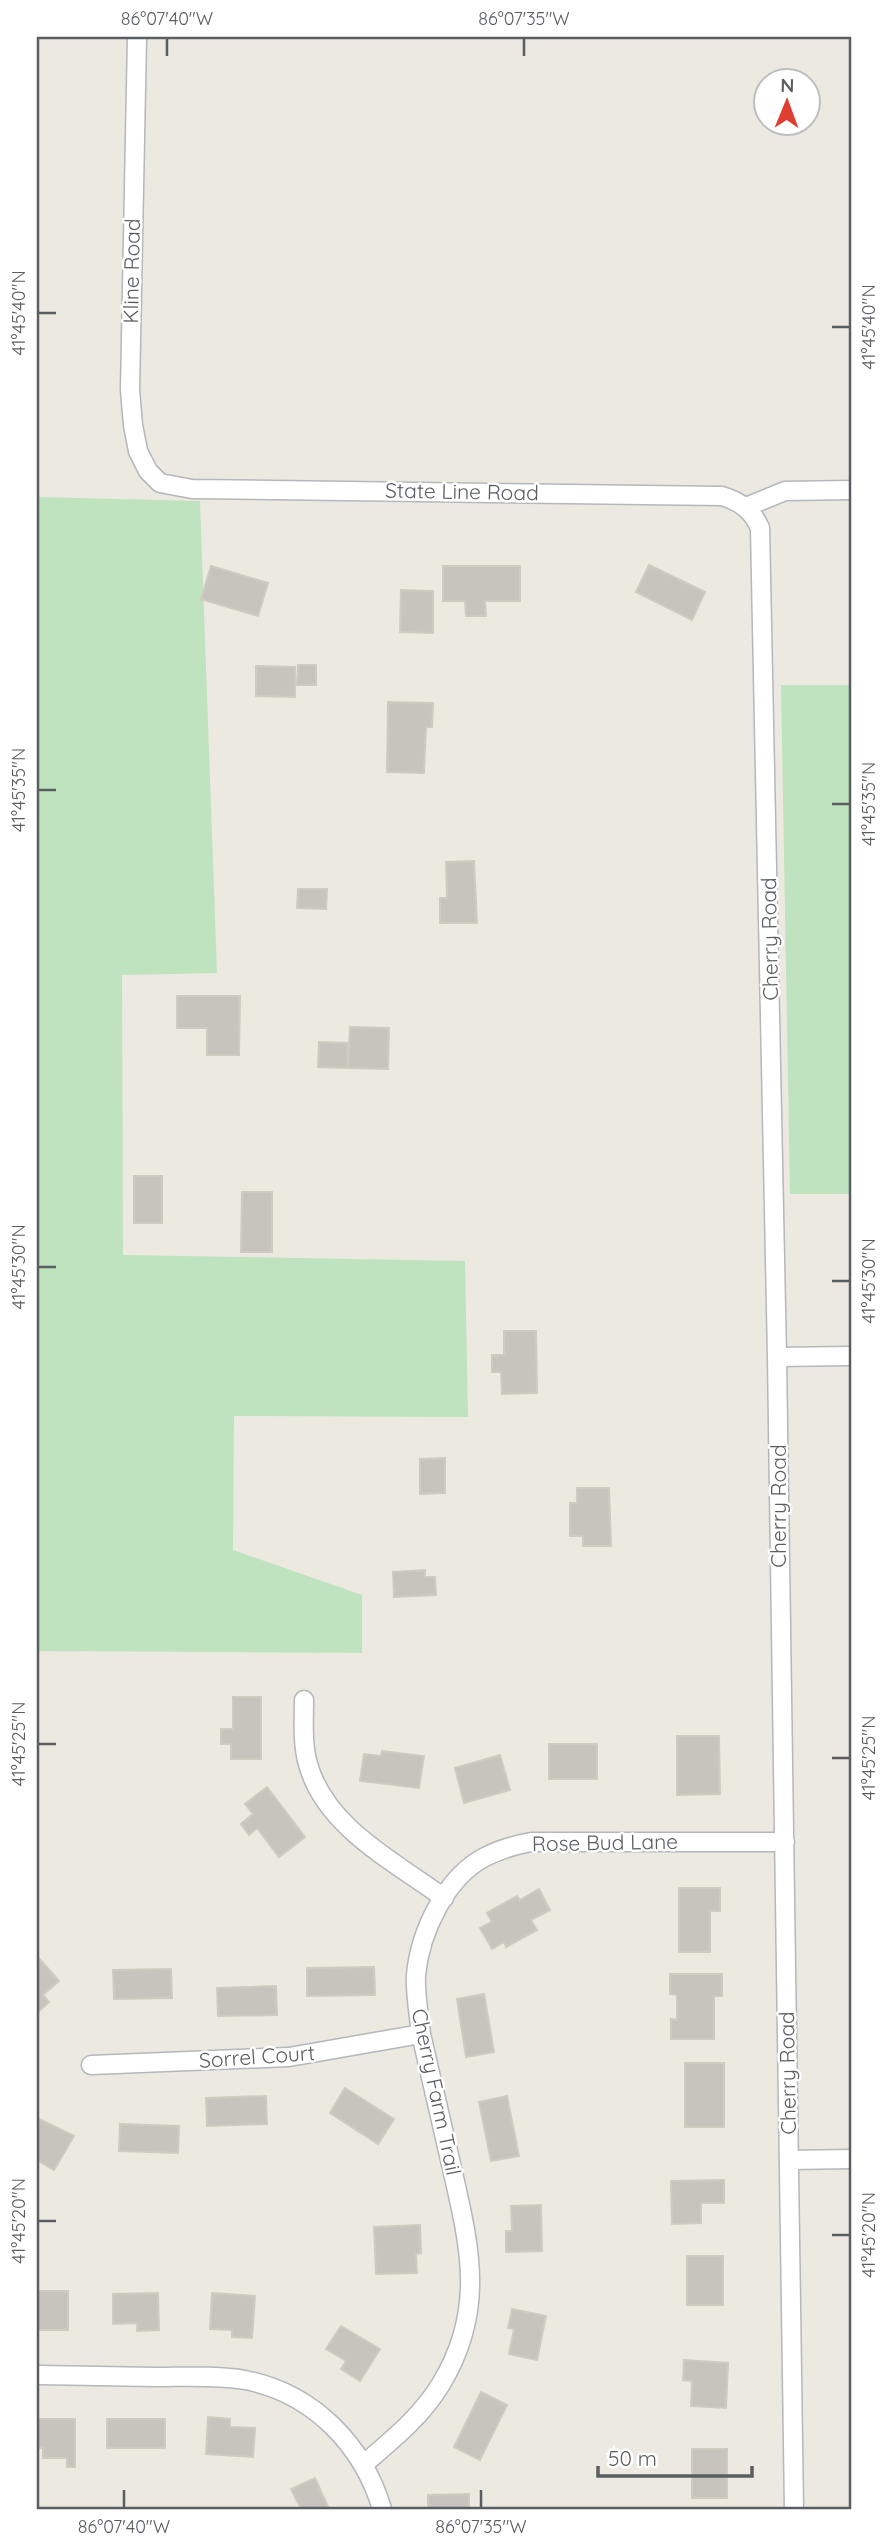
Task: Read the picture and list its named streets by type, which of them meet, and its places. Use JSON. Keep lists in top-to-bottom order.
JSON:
{
  "streets": {
    "street": [
      "Kline Road",
      "State Line Road",
      "Cherry Road",
      "Rose Bud Lane",
      "Sorrel Court",
      "Cherry Farm Trail"
    ]
  },
  "crossings": [
    ["Kline Road", "State Line Road"],
    ["State Line Road", "Cherry Road"],
    ["Cherry Road", "Rose Bud Lane"],
    ["Rose Bud Lane", "Cherry Farm Trail"],
    ["Sorrel Court", "Cherry Farm Trail"]
  ],
  "scale_bar": "50 m",
  "north": "top",
  "coordinates": [
    "86°07'40\"W",
    "86°07'35\"W",
    "41°45'40\"N",
    "41°45'35\"N",
    "41°45'30\"N",
    "41°45'25\"N",
    "41°45'20\"N"
  ]
}
